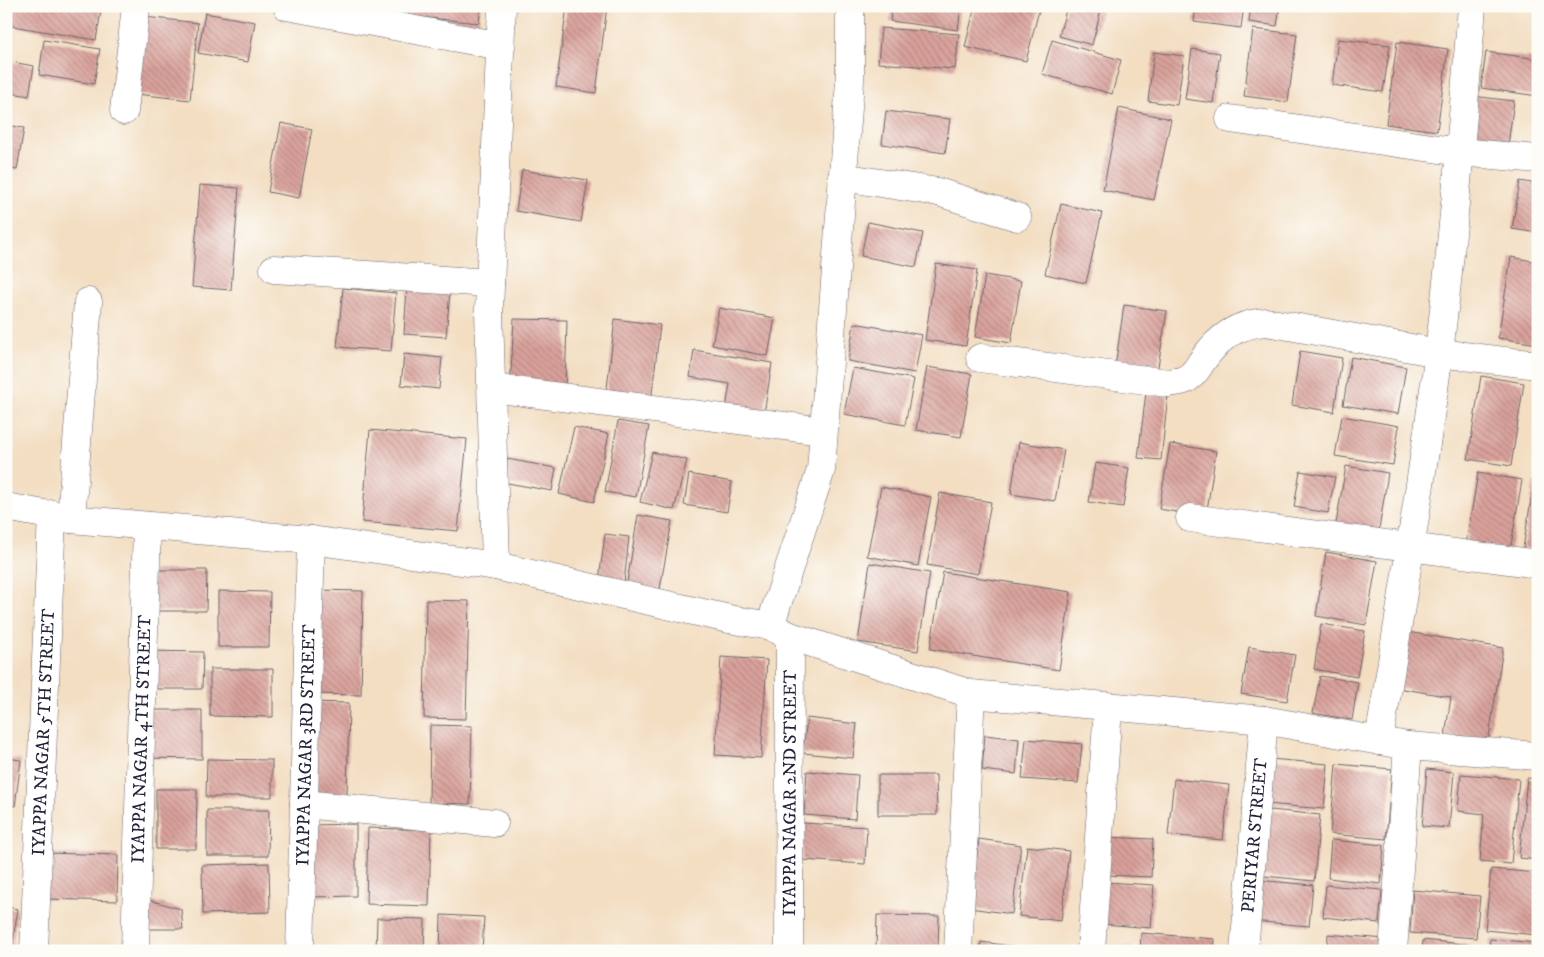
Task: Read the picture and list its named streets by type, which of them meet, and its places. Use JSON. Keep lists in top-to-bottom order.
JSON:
{
  "streets": {
    "street": [
      "IYAPPA NAGAR 5TH STREET",
      "IYAPPA NAGAR 4TH STREET",
      "IYAPPA NAGAR 3RD STREET",
      "IYAPPA NAGAR 2ND STREET",
      "PERIYAR STREET"
    ]
  }
}
